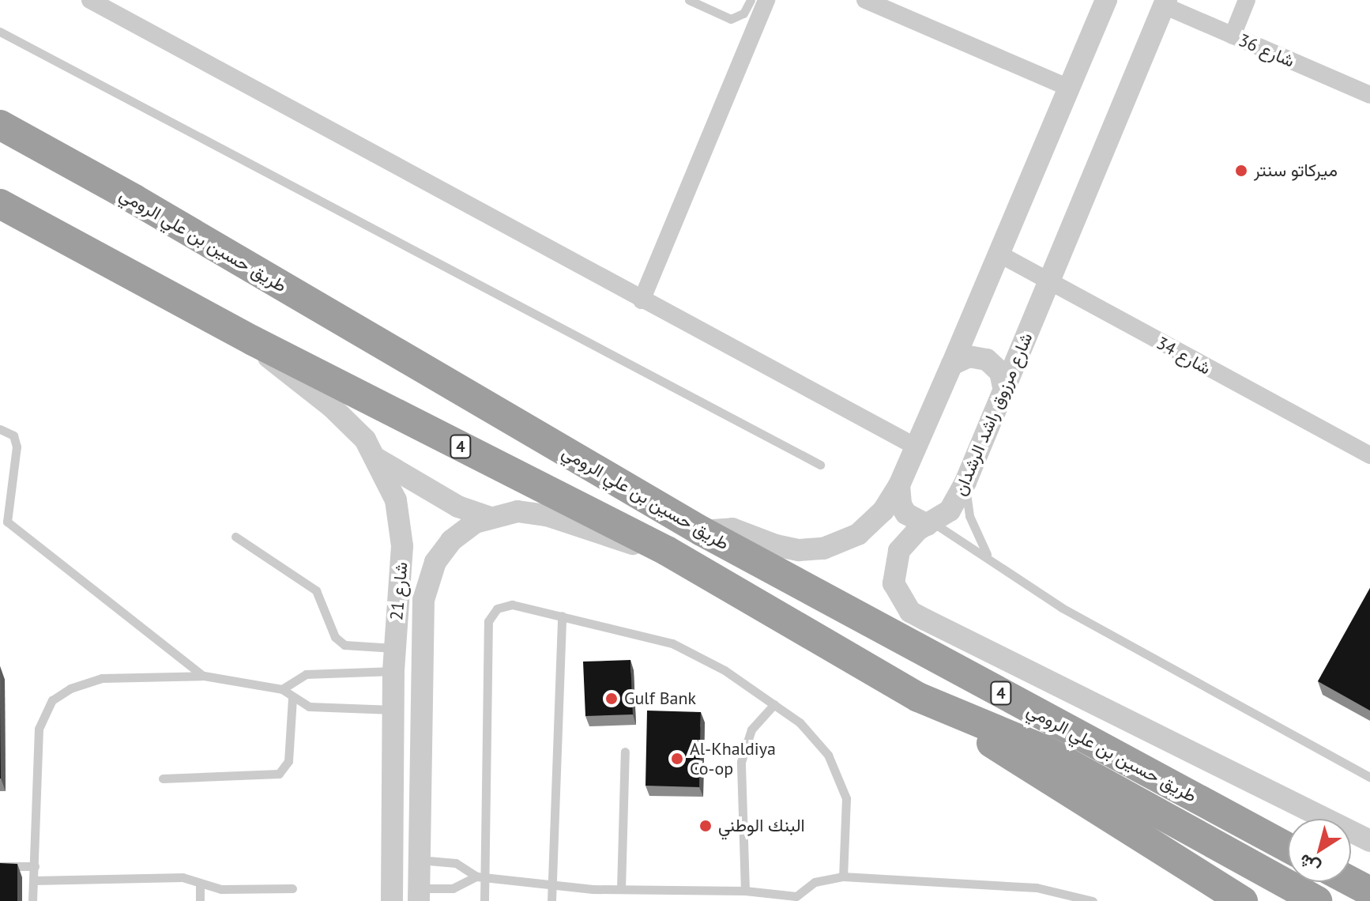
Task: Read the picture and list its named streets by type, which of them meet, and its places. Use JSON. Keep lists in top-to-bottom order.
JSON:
{
  "streets": {
    "highway": ["طريق حسين بن علي الرومي", "4"],
    "street": [
      "شارع 36",
      "شارع 34",
      "شارع مرزوق راشد الرشدان",
      "شارع 21"
    ]
  },
  "crossings": [
    ["شارع 36", "شارع مرزوق راشد الرشدان"],
    ["طريق حسين بن علي الرومي", "شارع 21"],
    ["شارع 34", "شارع مرزوق راشد الرشدان"]
  ],
  "places": [
    "ميركاتو سنتر",
    "Gulf Bank",
    "Al-Khaldiya Co-op",
    "البنك الوطني"
  ],
  "north": "bottom left"
}
